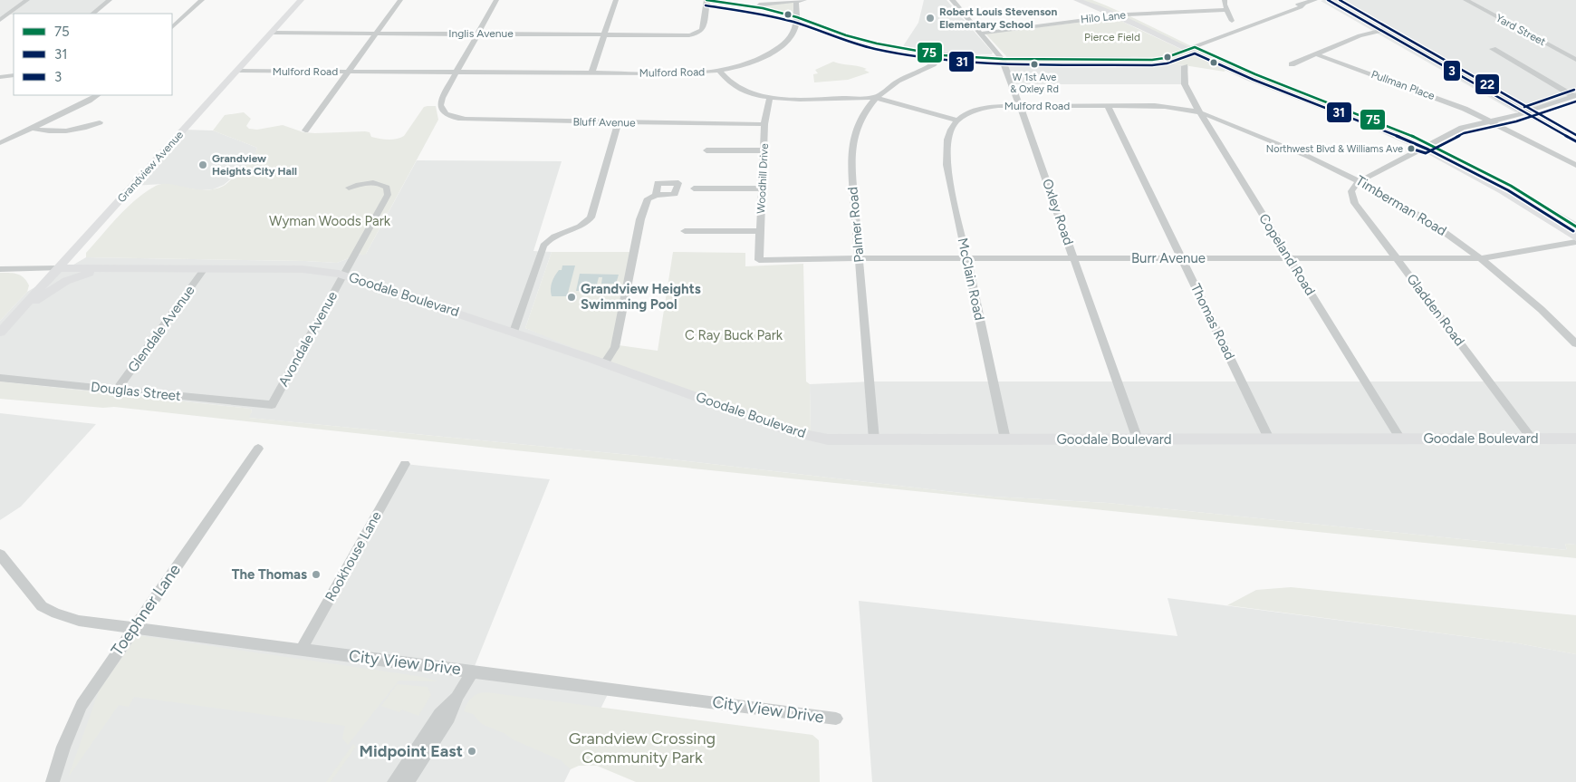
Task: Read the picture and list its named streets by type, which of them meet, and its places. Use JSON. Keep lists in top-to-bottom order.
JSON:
{
  "streets": {
    "main road": ["Grandview Avenue", "Goodale Boulevard"],
    "street": [
      "Hilo Lane",
      "Yard Street",
      "Inglis Avenue",
      "Mulford Road",
      "Pullman Place",
      "Bluff Avenue",
      "Woodhill Drive",
      "Timberman Road",
      "Oxley Road",
      "Palmer Road",
      "Copeland Road",
      "Burr Avenue",
      "McClain Road",
      "Gladden Road",
      "Thomas Road",
      "Glendale Avenue",
      "Avondale Avenue",
      "Douglas Street",
      "Rookhouse Lane",
      "Toephner Lane",
      "City View Drive"
    ]
  },
  "crossings": [
    ["Hilo Lane", "Oxley Road"],
    ["Inglis Avenue", "Grandview Avenue"],
    ["Mulford Road", "Bluff Avenue"],
    ["Mulford Road", "Grandview Avenue"],
    ["Mulford Road", "Woodhill Drive"],
    ["Mulford Road", "Timberman Road"],
    ["Mulford Road", "Oxley Road"],
    ["Mulford Road", "Palmer Road"],
    ["Mulford Road", "Copeland Road"],
    ["Mulford Road", "McClain Road"],
    ["Mulford Road", "Thomas Road"],
    ["Bluff Avenue", "Woodhill Drive"],
    ["Grandview Avenue", "Goodale Boulevard"],
    ["Woodhill Drive", "Burr Avenue"],
    ["Timberman Road", "Copeland Road"],
    ["Timberman Road", "Burr Avenue"],
    ["Timberman Road", "Gladden Road"],
    ["Oxley Road", "Burr Avenue"],
    ["Oxley Road", "Goodale Boulevard"],
    ["Palmer Road", "Burr Avenue"],
    ["Palmer Road", "Goodale Boulevard"],
    ["Copeland Road", "Burr Avenue"],
    ["Copeland Road", "Goodale Boulevard"],
    ["Burr Avenue", "McClain Road"],
    ["Burr Avenue", "Gladden Road"],
    ["Burr Avenue", "Thomas Road"],
    ["McClain Road", "Goodale Boulevard"],
    ["Goodale Boulevard", "Gladden Road"],
    ["Goodale Boulevard", "Thomas Road"],
    ["Goodale Boulevard", "Glendale Avenue"],
    ["Goodale Boulevard", "Avondale Avenue"],
    ["Glendale Avenue", "Douglas Street"],
    ["Avondale Avenue", "Douglas Street"],
    ["Rookhouse Lane", "City View Drive"],
    ["Toephner Lane", "City View Drive"]
  ],
  "parks": [
    "Pierce Field",
    "Wyman Woods Park",
    "C Ray Buck Park",
    "Grandview Crossing Community Park"
  ],
  "places": [
    "Robert Louis Stevenson Elementary School",
    "W 1st Ave & Oxley Rd",
    "Northwest Blvd & Williams Ave",
    "Grandview Heights City Hall",
    "Grandview Heights Swimming Pool",
    "The Thomas",
    "Midpoint East"
  ],
  "lines": [
    "transit line 75",
    "transit line 3",
    "transit line 22",
    "transit line 31"
  ],
  "legend": ["75", "31", "3"]
}
